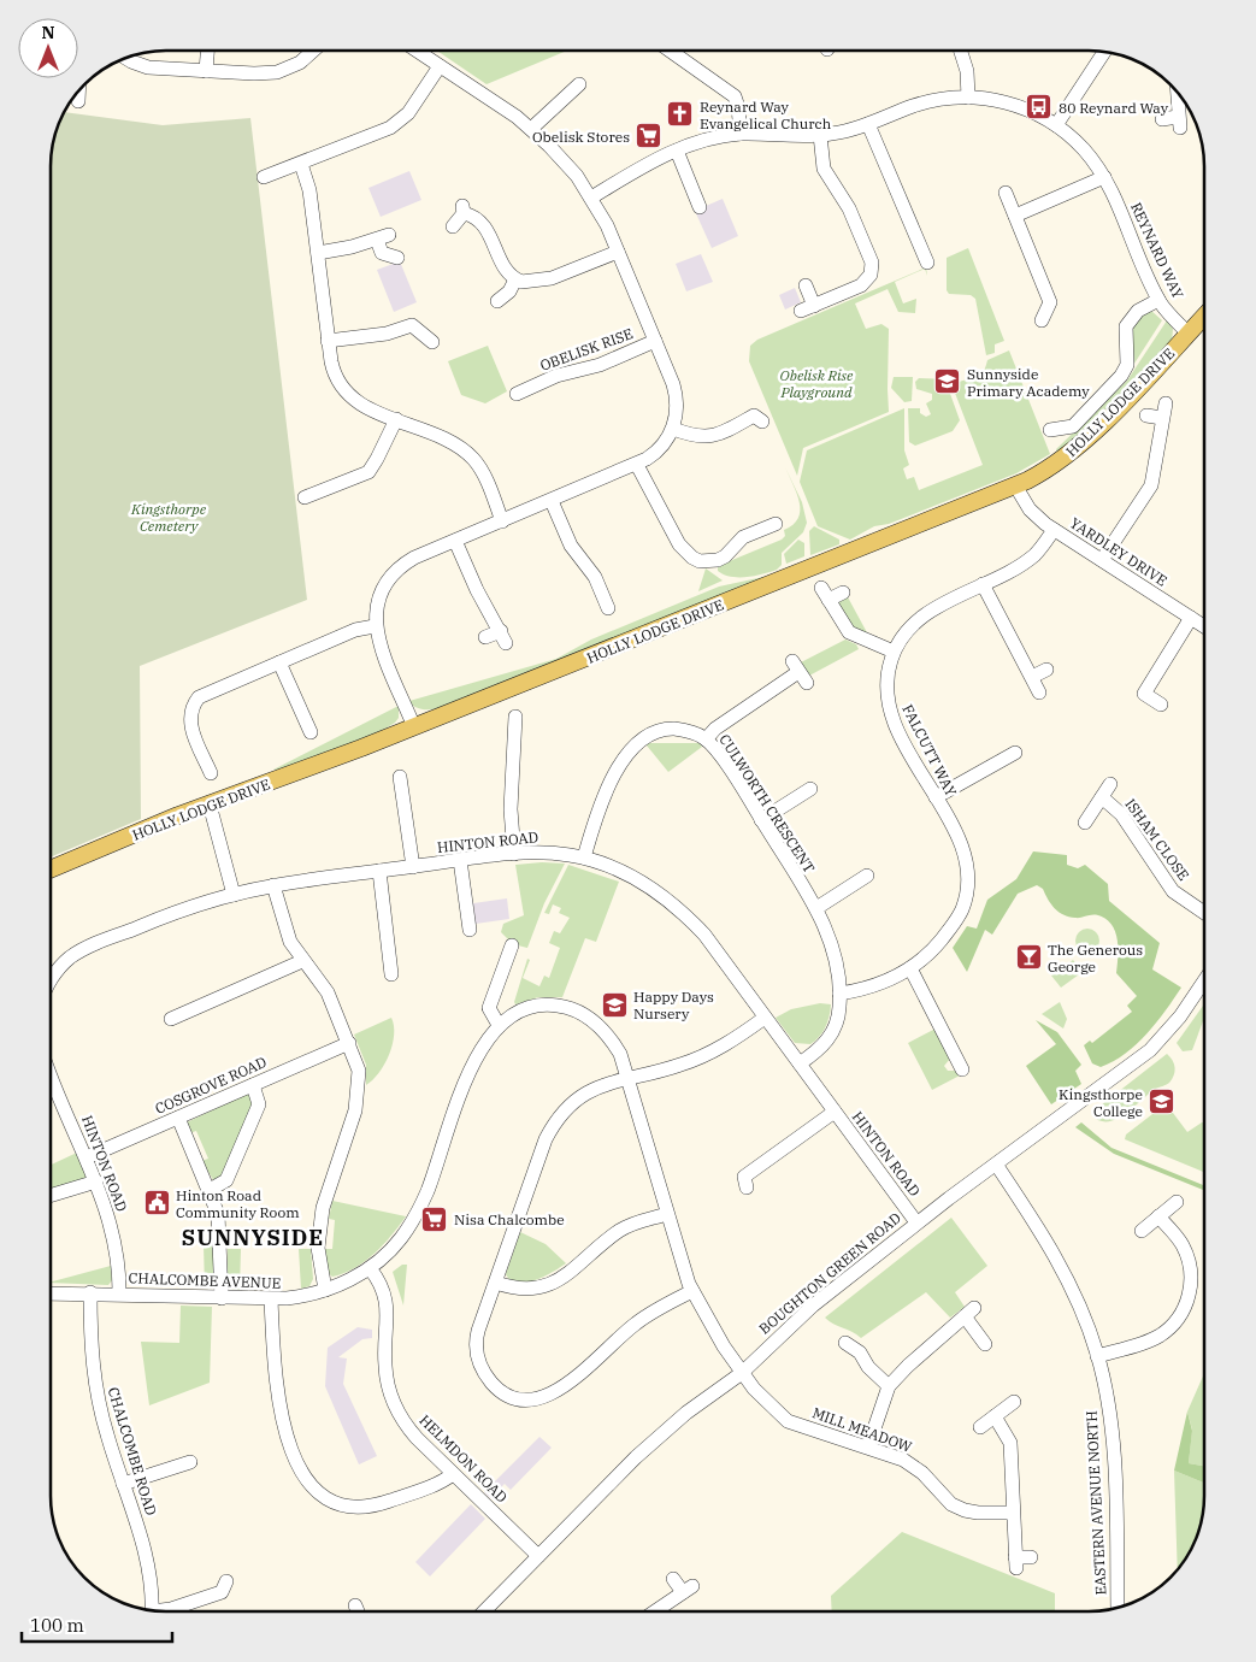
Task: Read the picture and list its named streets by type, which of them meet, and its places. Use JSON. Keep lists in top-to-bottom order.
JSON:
{
  "streets": {
    "main road": ["HOLLY LODGE DRIVE"],
    "street": [
      "REYNARD WAY",
      "OBELISK RISE",
      "YARDLEY DRIVE",
      "FALCUTT WAY",
      "CULWORTH CRESCENT",
      "ISHAM CLOSE",
      "HINTON ROAD",
      "COSGROVE ROAD",
      "BOUGHTON GREEN ROAD",
      "CHALCOMBE AVENUE",
      "MILL MEADOW",
      "CHALCOMBE ROAD",
      "HELMDON ROAD",
      "EASTERN AVENUE NORTH"
    ]
  },
  "crossings": [
    ["REYNARD WAY", "OBELISK RISE"],
    ["REYNARD WAY", "HOLLY LODGE DRIVE"],
    ["HOLLY LODGE DRIVE", "YARDLEY DRIVE"],
    ["YARDLEY DRIVE", "FALCUTT WAY"],
    ["FALCUTT WAY", "CULWORTH CRESCENT"],
    ["CULWORTH CRESCENT", "HINTON ROAD"],
    ["HINTON ROAD", "COSGROVE ROAD"],
    ["HINTON ROAD", "BOUGHTON GREEN ROAD"],
    ["HINTON ROAD", "CHALCOMBE AVENUE"],
    ["BOUGHTON GREEN ROAD", "CHALCOMBE AVENUE"],
    ["BOUGHTON GREEN ROAD", "MILL MEADOW"],
    ["BOUGHTON GREEN ROAD", "HELMDON ROAD"],
    ["BOUGHTON GREEN ROAD", "EASTERN AVENUE NORTH"],
    ["CHALCOMBE AVENUE", "MILL MEADOW"],
    ["CHALCOMBE AVENUE", "CHALCOMBE ROAD"],
    ["CHALCOMBE AVENUE", "HELMDON ROAD"]
  ],
  "districts": ["SUNNYSIDE"],
  "parks": ["Obelisk Rise Playground", "Kingsthorpe Cemetery"],
  "places": {
    "bus stop": ["80 Reynard Way"],
    "church": ["Reynard Way Evangelical Church"],
    "supermarket": ["Obelisk Stores", "Nisa Chalcombe"],
    "school or university": ["Sunnyside Primary Academy", "Happy Days Nursery", "Kingsthorpe College"],
    "bar": ["The Generous George"],
    "public building": ["Hinton Road Community Room"]
  },
  "scale_bar": "100 m",
  "north": "top"
}
